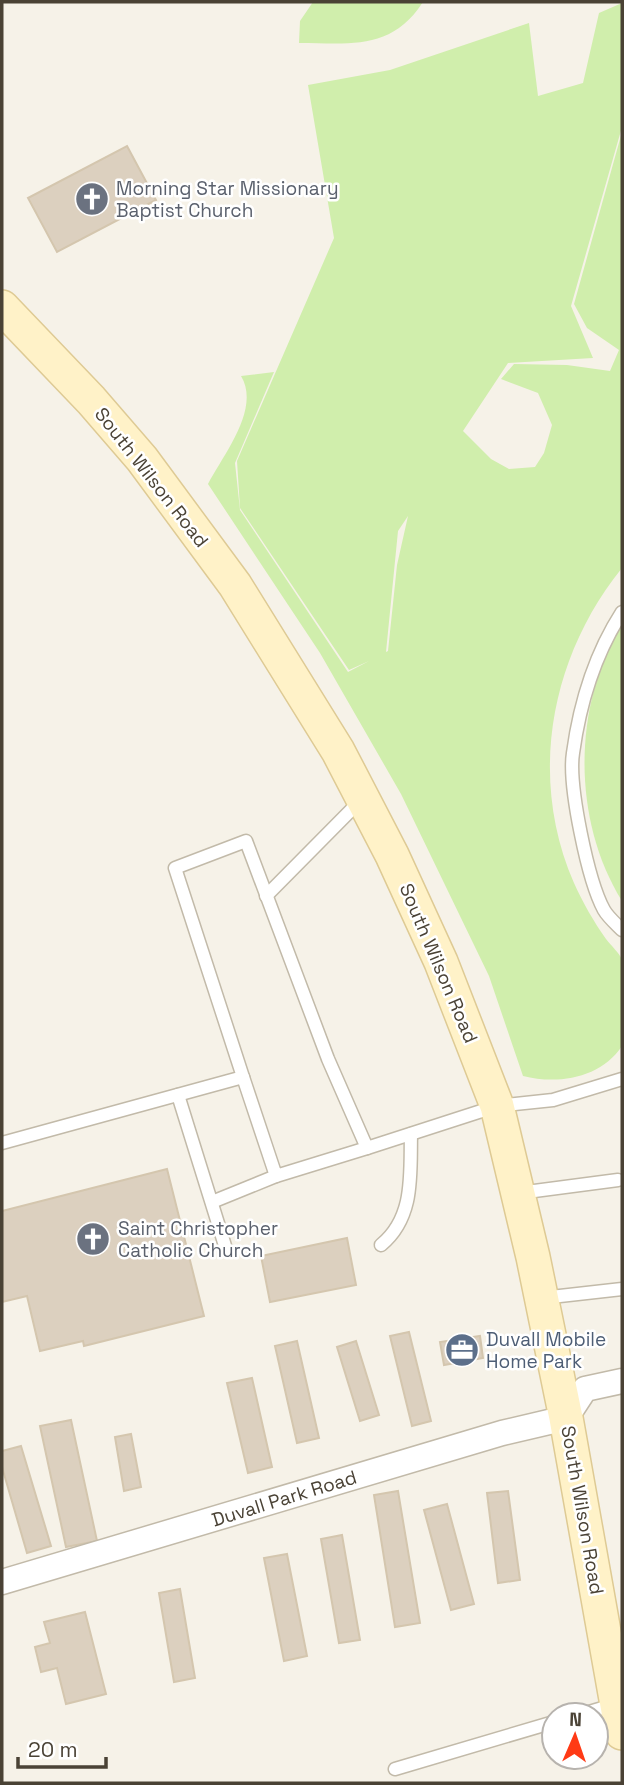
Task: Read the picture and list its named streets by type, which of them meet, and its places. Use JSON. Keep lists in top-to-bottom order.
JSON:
{
  "streets": {
    "main road": ["South Wilson Road"],
    "street": ["Duvall Park Road"]
  },
  "crossings": [
    ["South Wilson Road", "Duvall Park Road"]
  ],
  "places": {
    "church": ["Morning Star Missionary Baptist Church", "Saint Christopher Catholic Church"],
    "office": ["Duvall Mobile Home Park"]
  },
  "scale_bar": "20 m",
  "north": "top"
}
